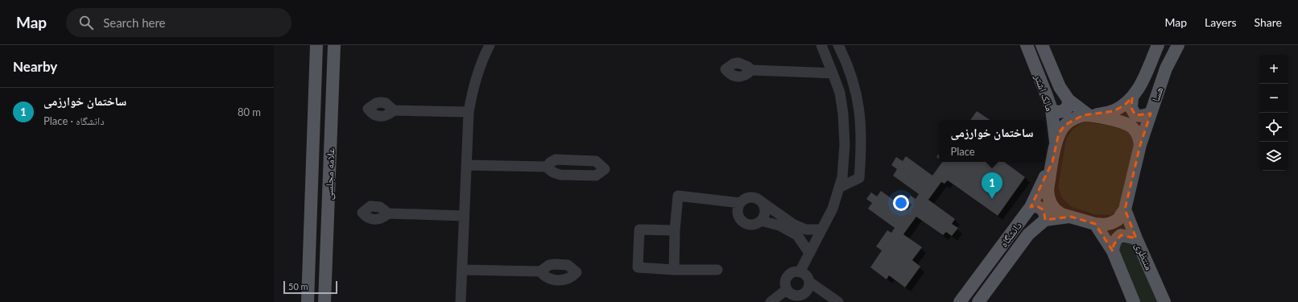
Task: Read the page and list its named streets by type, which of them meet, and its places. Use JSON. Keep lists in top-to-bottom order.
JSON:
{
  "streets": {
    "main road": [
      "مالک اشتر",
      "هسا",
      "علامه مجلسی",
      "دانشگاه",
      "منتظری"
    ]
  },
  "crossings": [
    ["مالک اشتر", "هسا"],
    ["مالک اشتر", "دانشگاه"],
    ["مالک اشتر", "منتظری"],
    ["هسا", "دانشگاه"],
    ["هسا", "منتظری"],
    ["دانشگاه", "منتظری"]
  ],
  "scale_bar": "50 m",
  "page": {
    "header": "Map",
    "search": "Search here",
    "nav": ["Map", "Layers", "Share"],
    "heading": "Nearby",
    "map_buttons": ["+", "−"],
    "list": [
      {
        "mark": "1",
        "name": "ساختمان خوارزمی",
        "note": "Place · دانشگاه",
        "value": "80 m"
      }
    ],
    "popup": ["ساختمان خوارزمی", "Place"],
    "pins": "1",
    "scale": "50 m"
  }
}
